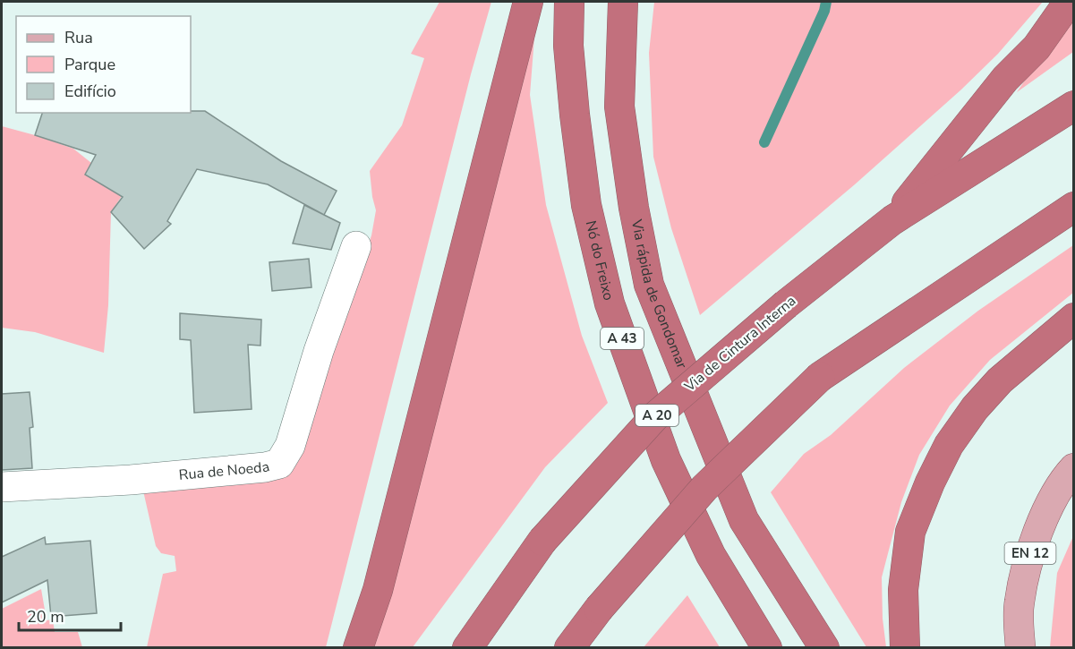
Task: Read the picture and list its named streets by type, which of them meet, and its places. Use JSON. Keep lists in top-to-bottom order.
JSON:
{
  "streets": {
    "highway": [
      "Nó do Freixo",
      "Via rápida de Gondomar",
      "A 43",
      "Via de Cintura Interna",
      "A 20"
    ],
    "main road": ["EN 12"],
    "street": ["Rua de Noeda"]
  },
  "legend": ["Rua", "Parque", "Edifício"],
  "scale_bar": "20 m"
}
